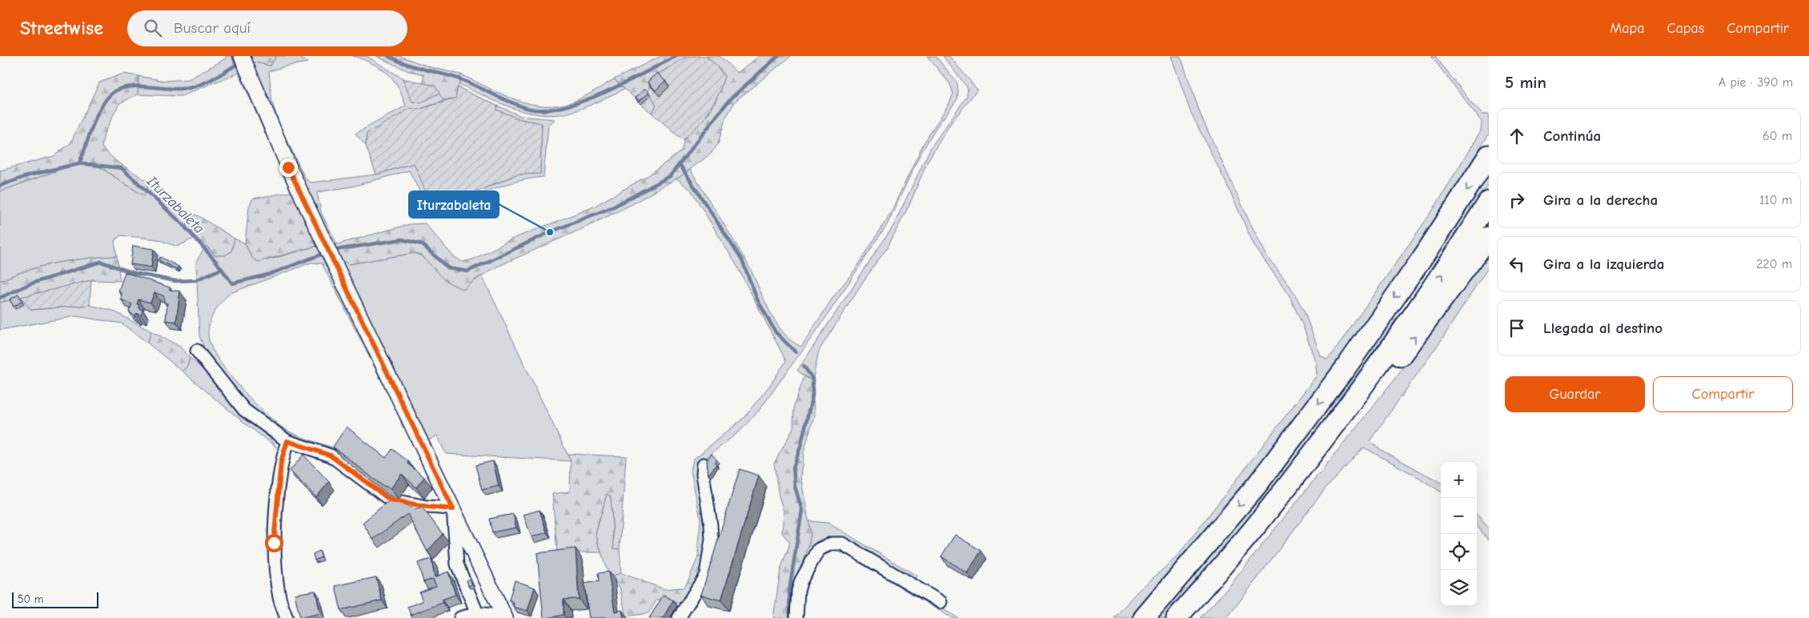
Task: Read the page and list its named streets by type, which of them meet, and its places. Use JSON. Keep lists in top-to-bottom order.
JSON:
{
  "water": ["Iturzabaleta"],
  "places": ["Iturzabaleta"],
  "scale_bar": "50 m",
  "page": {
    "header": "Streetwise",
    "search": "Buscar aquí",
    "nav": ["Mapa", "Capas", "Compartir"],
    "heading": ["5 min", "A pie · 390 m"],
    "list": [
      ["Continúa", "60 m"],
      ["Gira a la derecha", "110 m"],
      ["Gira a la izquierda", "220 m"],
      "Llegada al destino"
    ],
    "buttons": ["Guardar", "Compartir"],
    "map_buttons": ["+", "−"],
    "scale": "50 m"
  }
}
